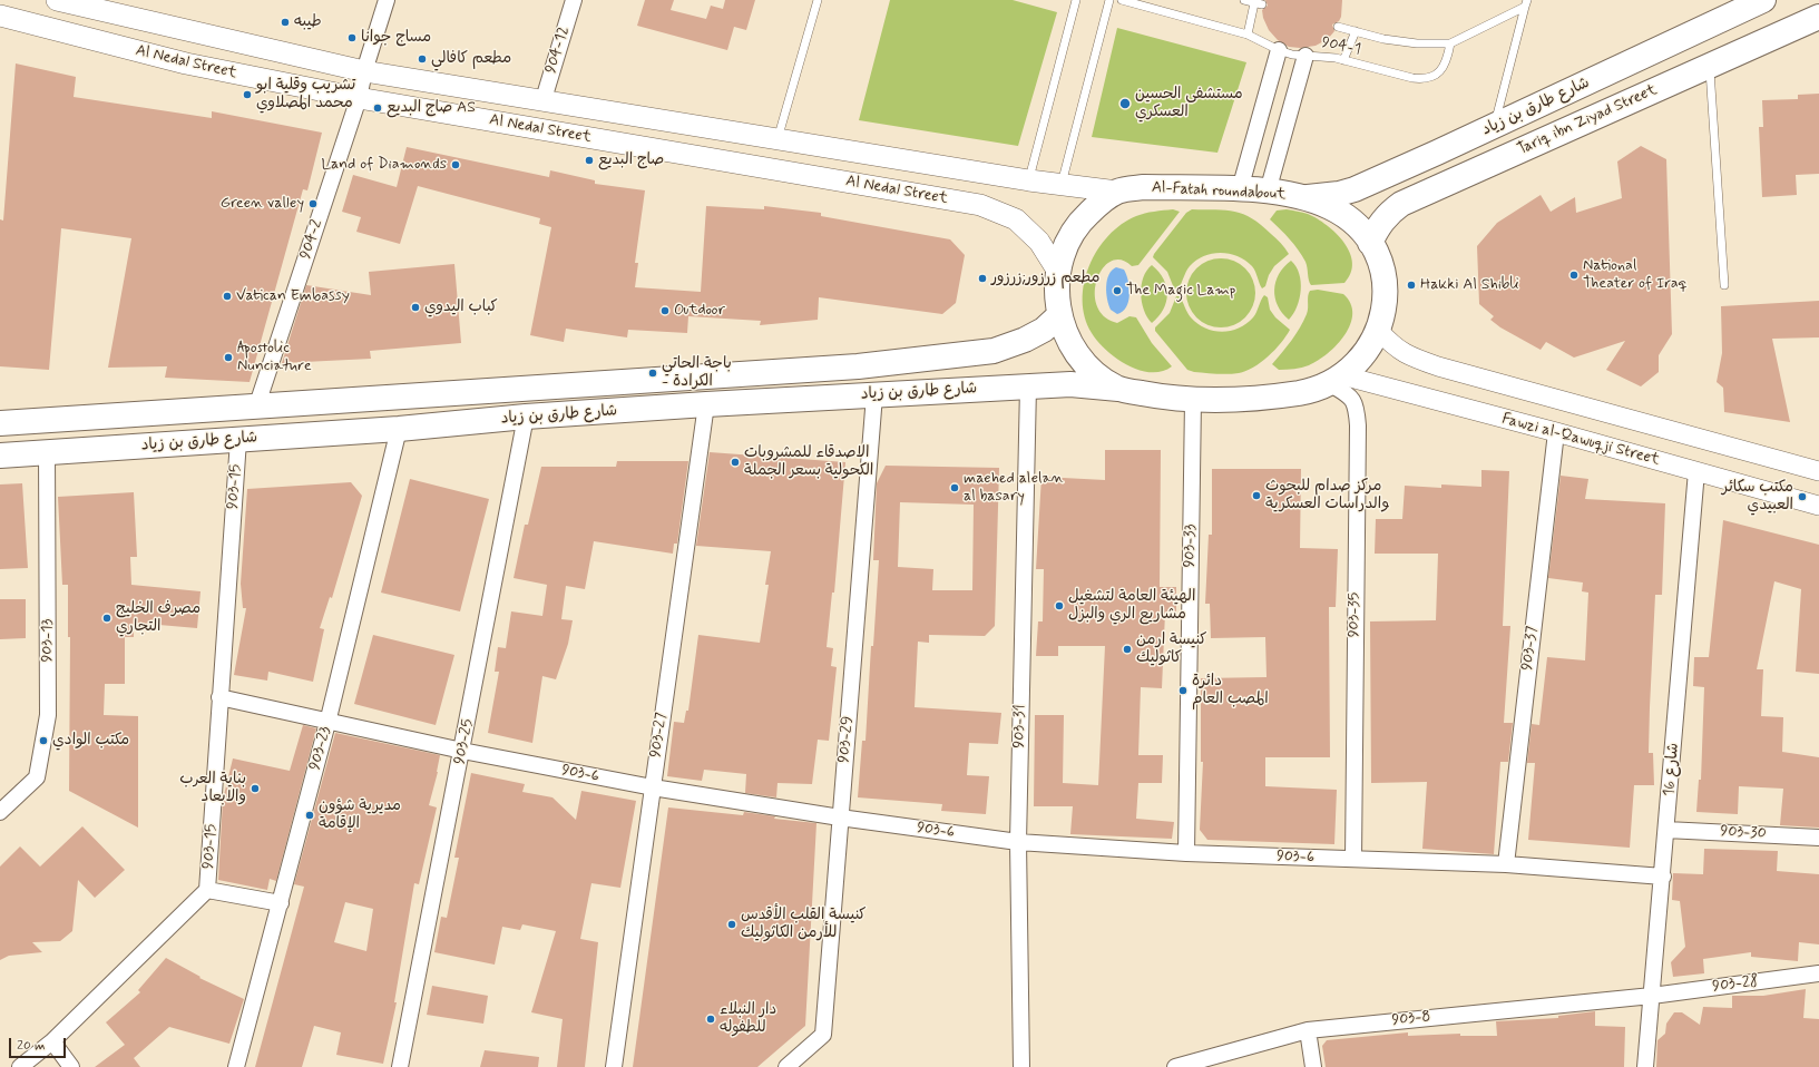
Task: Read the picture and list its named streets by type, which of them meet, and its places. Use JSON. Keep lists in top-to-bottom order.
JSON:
{
  "streets": {
    "main road": [
      "Al Nedal Street",
      "شارع طارق بن زياد",
      "Tariq ibn Ziyad Street",
      "Al-Fatah roundabout"
    ],
    "street": [
      "904-12",
      "904-2",
      "Fawzi al-Qawuqji Street",
      "903-15",
      "903-33",
      "903-35",
      "903-13",
      "903-37",
      "903-31",
      "903-27",
      "903-29",
      "903-25",
      "903-23",
      "شارع 16",
      "903-6",
      "903-30",
      "903-28",
      "903-8"
    ],
    "lane": ["904-1"]
  },
  "crossings": [
    ["904-12", "Al Nedal Street"],
    ["Al Nedal Street", "Al-Fatah roundabout"],
    ["Al Nedal Street", "904-2"],
    ["شارع طارق بن زياد", "Al-Fatah roundabout"],
    ["شارع طارق بن زياد", "904-2"],
    ["شارع طارق بن زياد", "903-15"],
    ["شارع طارق بن زياد", "903-13"],
    ["شارع طارق بن زياد", "903-31"],
    ["شارع طارق بن زياد", "903-27"],
    ["شارع طارق بن زياد", "903-29"],
    ["شارع طارق بن زياد", "903-25"],
    ["شارع طارق بن زياد", "903-23"],
    ["Tariq ibn Ziyad Street", "Al-Fatah roundabout"],
    ["Al-Fatah roundabout", "Fawzi al-Qawuqji Street"],
    ["Al-Fatah roundabout", "903-33"],
    ["Al-Fatah roundabout", "903-35"],
    ["Fawzi al-Qawuqji Street", "903-35"],
    ["Fawzi al-Qawuqji Street", "903-37"],
    ["Fawzi al-Qawuqji Street", "شارع 16"],
    ["903-15", "903-6"],
    ["903-33", "903-6"],
    ["903-35", "903-6"],
    ["903-37", "903-6"],
    ["903-31", "903-6"],
    ["903-27", "903-6"],
    ["903-29", "903-6"],
    ["903-25", "903-6"],
    ["903-23", "903-6"],
    ["شارع 16", "903-6"],
    ["شارع 16", "903-30"],
    ["شارع 16", "903-28"],
    ["شارع 16", "903-8"],
    ["903-28", "903-8"]
  ],
  "places": [
    "طيبه",
    "مساج جوانا",
    "مطعم كافالي",
    "تشريب وقلية ابو محمد المصلاوي",
    "مستشفى الحسين العسكري",
    "صاج البديع AS",
    "صاج البديع",
    "Land of Diamonds",
    "Green valley",
    "National Theater of Iraq",
    "مطعم زرزور;زرزور",
    "Hakki Al Shibli",
    "The Magic Lamp",
    "Vatican Embassy",
    "كباب اليدوي",
    "Outdoor",
    "Apostolic Nunciature",
    "باجة الحاتي - الكرادة",
    "الاصدقاء للمشروبات الكحولية بسعر الجملة",
    "maehed alelan al basary",
    "مركز صدام للبحوث والدراسات العسكرية",
    "مكتب سكائر العبيدي",
    "الهيئة العامة لتشغيل مشاريع الري والبزل",
    "مصرف الخليج التجاري",
    "كنيسة ارمن كاثوليك",
    "دائرة المصب العام",
    "مكتب الوادي",
    "بناية العرب والابعاد",
    "مديرية شؤون الإقامة",
    "كنيسة القلب الأقدس للأرمن الكاثوليك",
    "دار النبلاء للطفوله"
  ],
  "scale_bar": "20 m"
}
